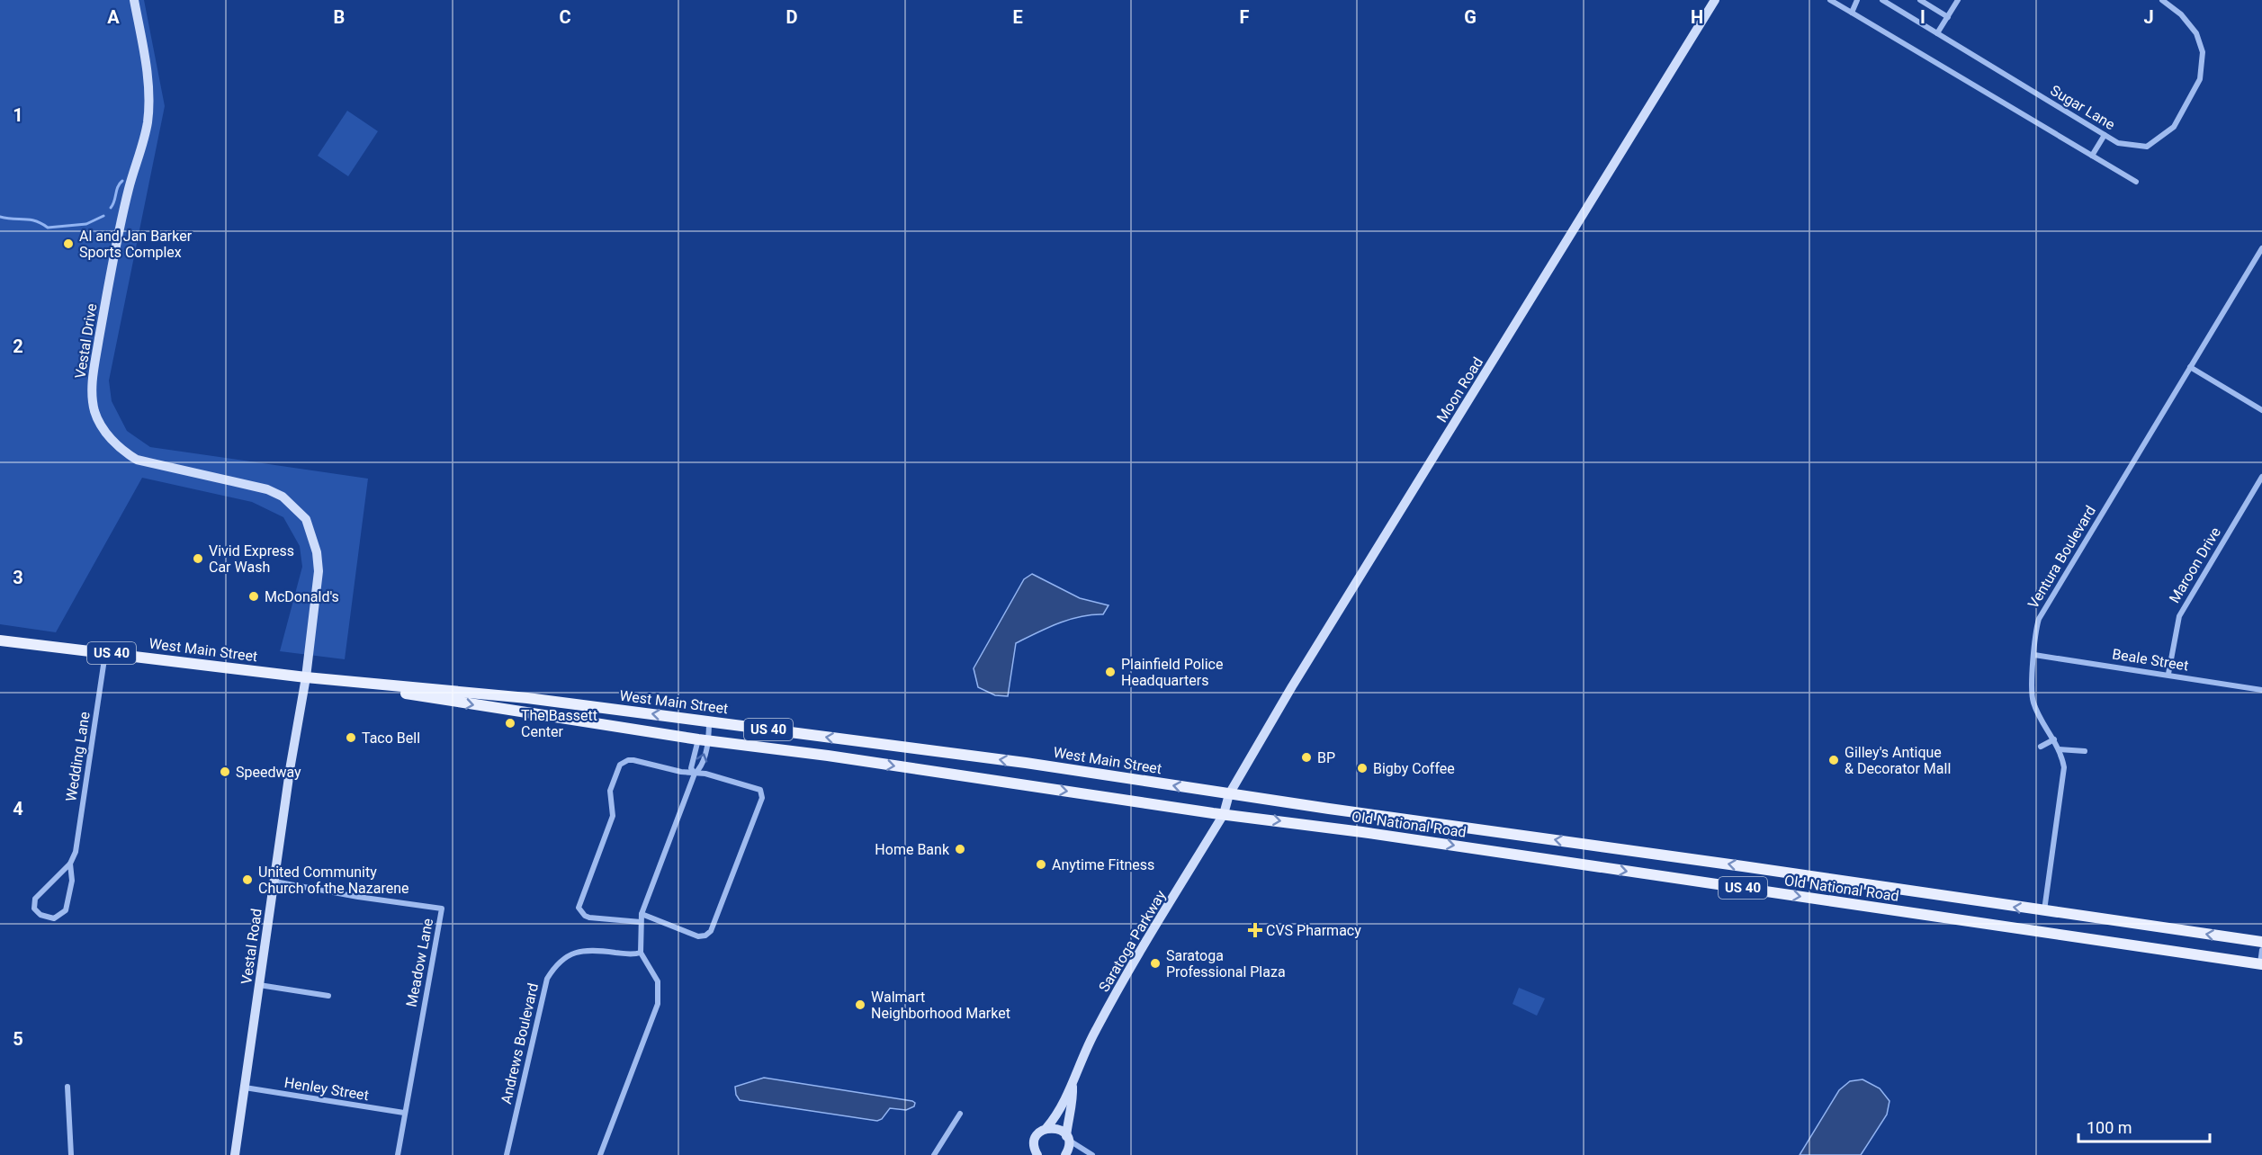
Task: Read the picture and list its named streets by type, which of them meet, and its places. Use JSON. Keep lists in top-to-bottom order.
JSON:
{
  "streets": {
    "main road": ["West Main Street", "US 40", "Old National Road"],
    "street": [
      "Sugar Lane",
      "Vestal Drive",
      "Moon Road",
      "Ventura Boulevard",
      "Maroon Drive",
      "Beale Street",
      "Wedding Lane",
      "Saratoga Parkway",
      "Vestal Road",
      "Meadow Lane",
      "Andrews Boulevard",
      "Henley Street"
    ]
  },
  "crossings": [
    ["Vestal Drive", "West Main Street"],
    ["Vestal Drive", "Vestal Road"],
    ["Moon Road", "West Main Street"],
    ["Moon Road", "Old National Road"],
    ["Moon Road", "Saratoga Parkway"],
    ["Ventura Boulevard", "Beale Street"],
    ["Ventura Boulevard", "Old National Road"],
    ["Maroon Drive", "Beale Street"],
    ["West Main Street", "Wedding Lane"],
    ["West Main Street", "Old National Road"],
    ["West Main Street", "Saratoga Parkway"],
    ["West Main Street", "Vestal Road"],
    ["Old National Road", "Saratoga Parkway"],
    ["Vestal Road", "Meadow Lane"],
    ["Vestal Road", "Henley Street"],
    ["Meadow Lane", "Henley Street"]
  ],
  "places": {
    "other": [
      "Al and Jan Barker Sports Complex",
      "Vivid Express Car Wash",
      "McDonald's",
      "Plainfield Police Headquarters",
      "The Bassett Center",
      "Taco Bell",
      "BP",
      "Gilley's Antique & Decorator Mall",
      "Bigby Coffee",
      "Speedway",
      "Home Bank",
      "Anytime Fitness",
      "United Community Church of the Nazarene",
      "Saratoga Professional Plaza",
      "Walmart Neighborhood Market"
    ],
    "health": ["CVS Pharmacy"]
  },
  "scale_bar": "100 m",
  "grid": {
    "columns": [
      "A",
      "B",
      "C",
      "D",
      "E",
      "F",
      "G",
      "H",
      "I",
      "J"
    ],
    "rows": [
      "1",
      "2",
      "3",
      "4",
      "5"
    ]
  }
}
